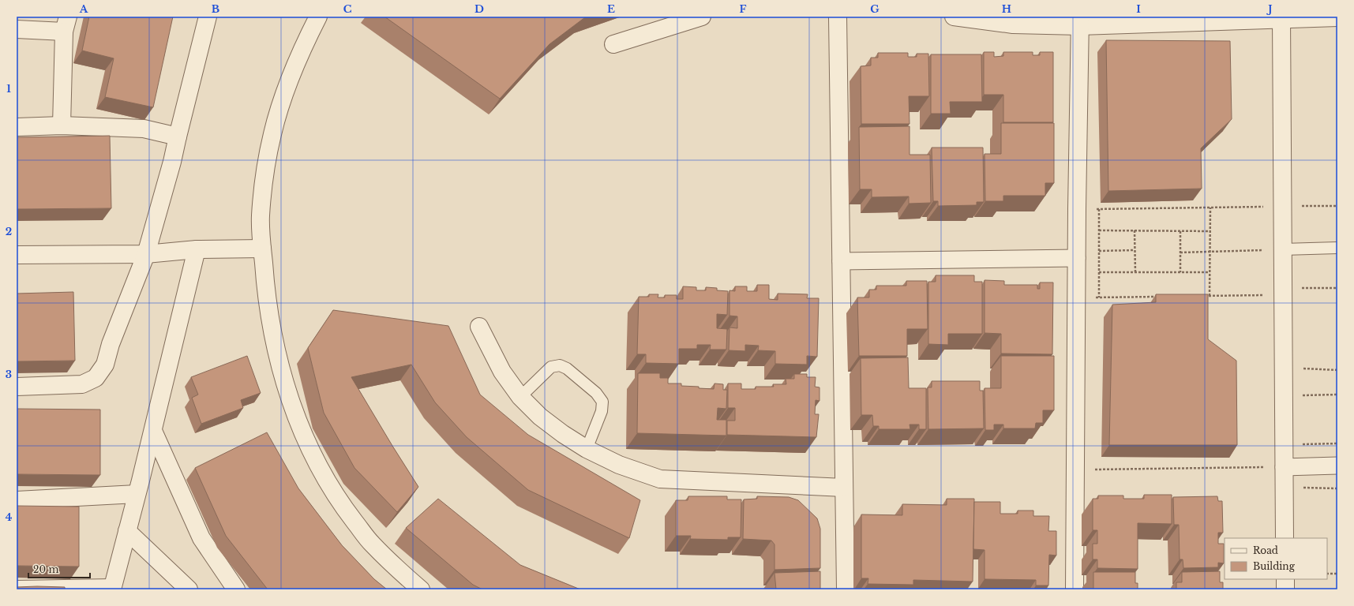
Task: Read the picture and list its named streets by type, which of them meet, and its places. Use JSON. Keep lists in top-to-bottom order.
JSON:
{
  "legend": ["Road", "Building"],
  "scale_bar": "20 m",
  "grid": {
    "columns": [
      "A",
      "B",
      "C",
      "D",
      "E",
      "F",
      "G",
      "H",
      "I",
      "J"
    ],
    "rows": [
      "1",
      "2",
      "3",
      "4"
    ]
  }
}
